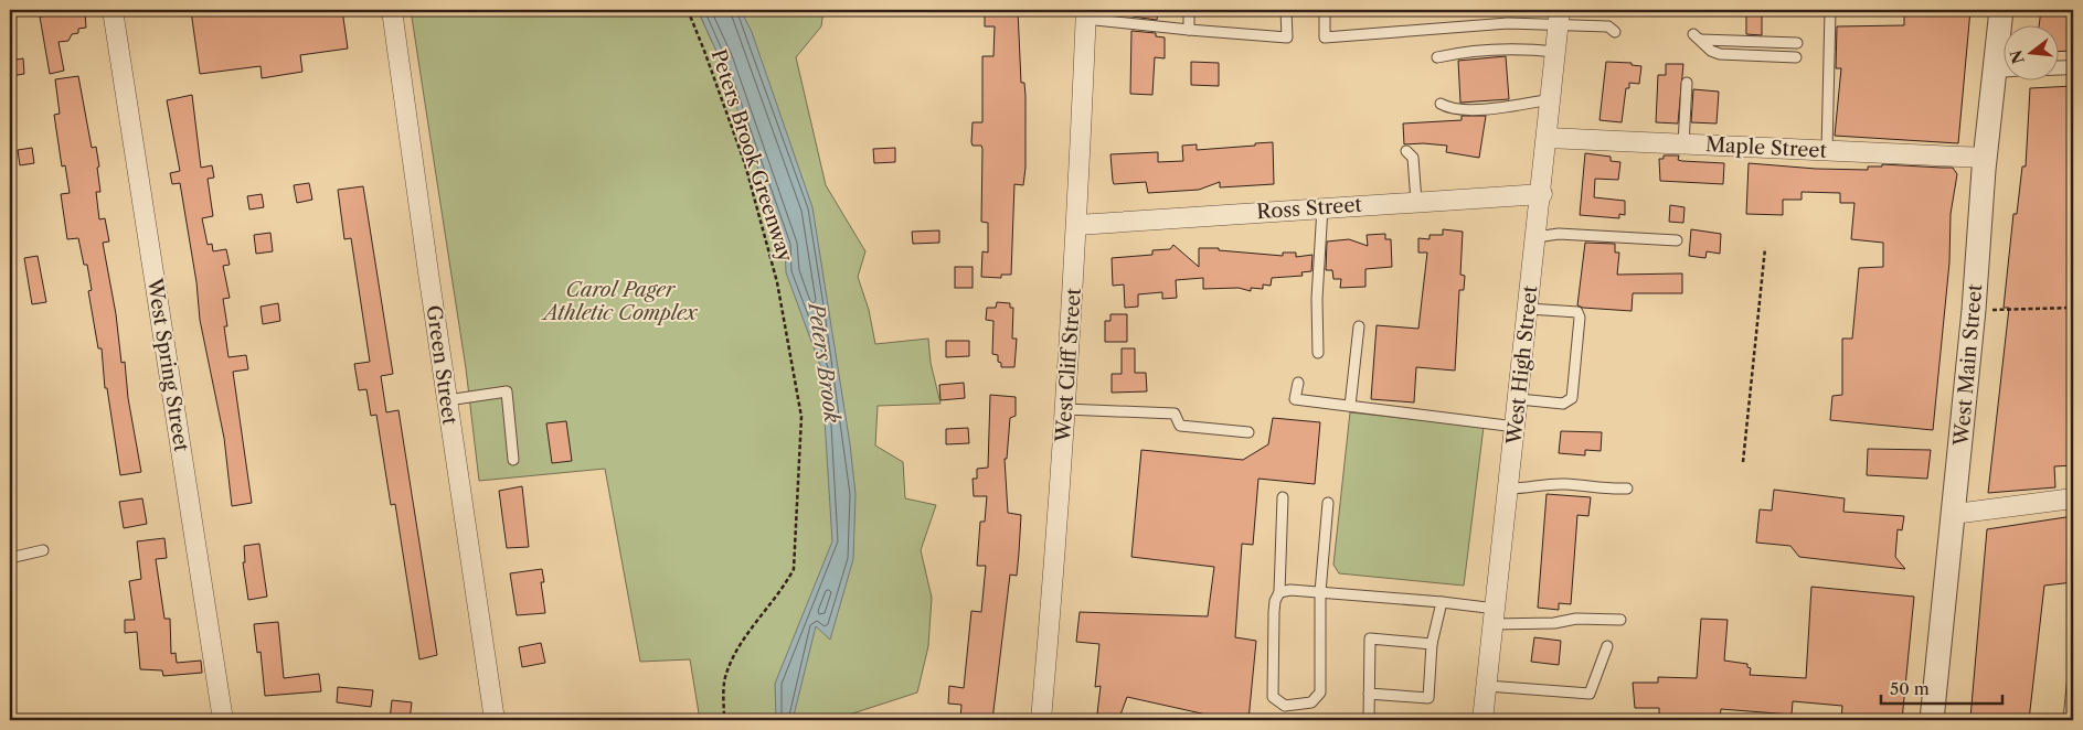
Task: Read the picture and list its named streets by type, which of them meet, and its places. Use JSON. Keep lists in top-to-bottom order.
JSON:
{
  "streets": {
    "street": [
      "Maple Street",
      "Ross Street",
      "West Spring Street",
      "Green Street",
      "West Cliff Street",
      "West High Street",
      "West Main Street"
    ],
    "path": ["Peters Brook Greenway"]
  },
  "crossings": [
    ["Maple Street", "West High Street"],
    ["Maple Street", "West Main Street"],
    ["Ross Street", "West Cliff Street"],
    ["Ross Street", "West High Street"]
  ],
  "water": ["Peters Brook"],
  "parks": ["Carol Pager Athletic Complex"],
  "scale_bar": "50 m",
  "north": "left"
}
